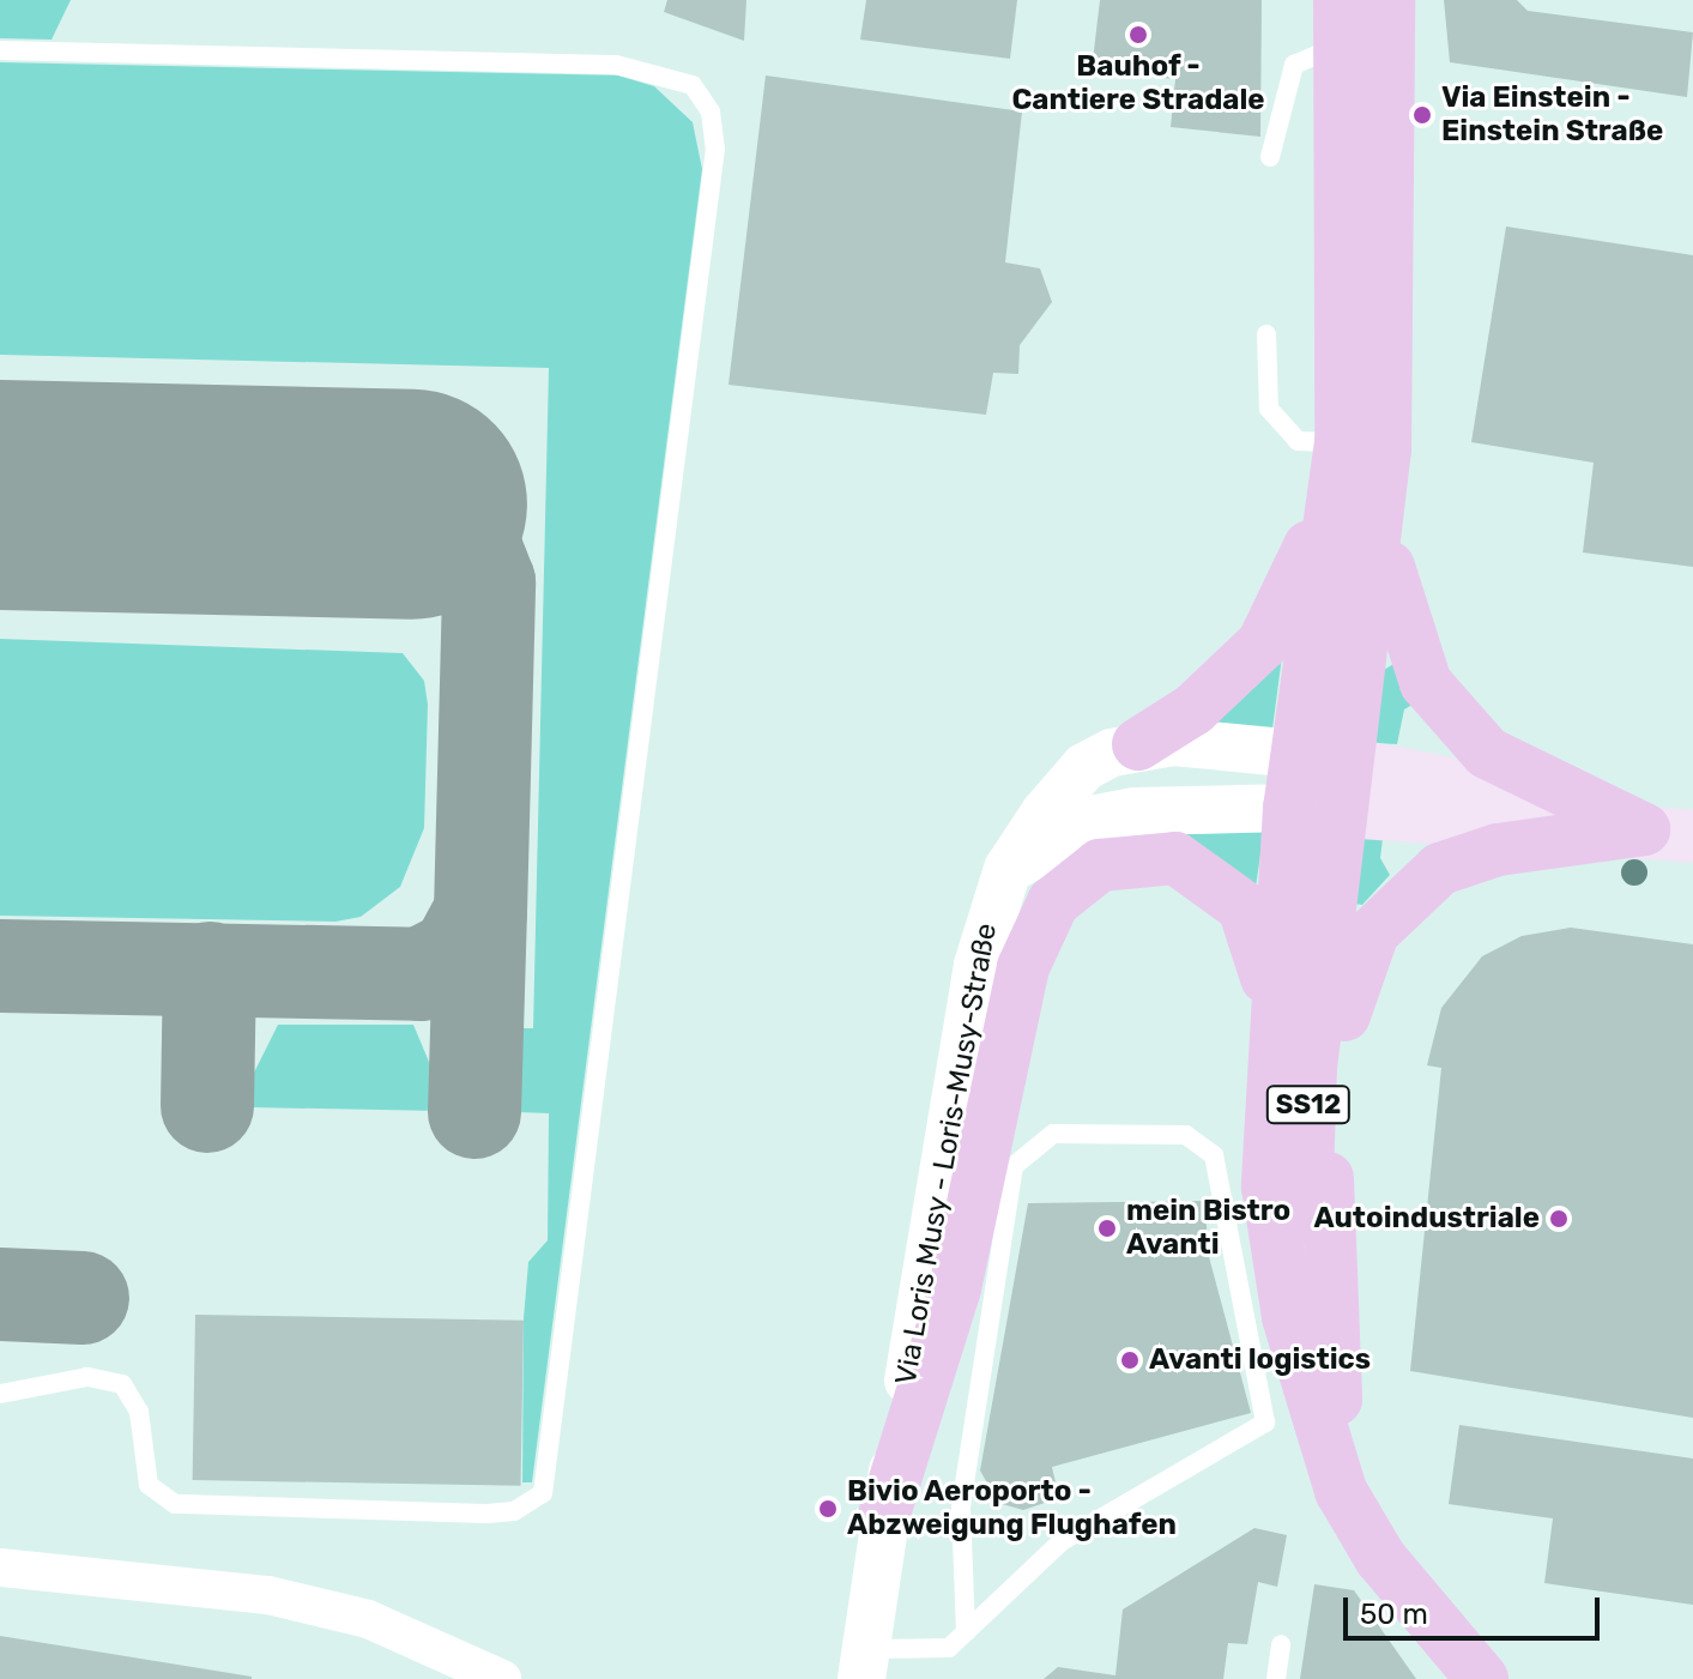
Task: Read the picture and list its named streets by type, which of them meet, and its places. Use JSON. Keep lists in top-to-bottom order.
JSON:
{
  "streets": {
    "main road": ["SS12"],
    "street": ["Via Loris Musy - Loris-Musy-Straße"]
  },
  "places": [
    "Bauhof - Cantiere Stradale",
    "Via Einstein - Einstein Straße",
    "Autoindustriale",
    "mein Bistro Avanti",
    "Avanti logistics",
    "Bivio Aeroporto - Abzweigung Flughafen"
  ],
  "scale_bar": "50 m"
}
